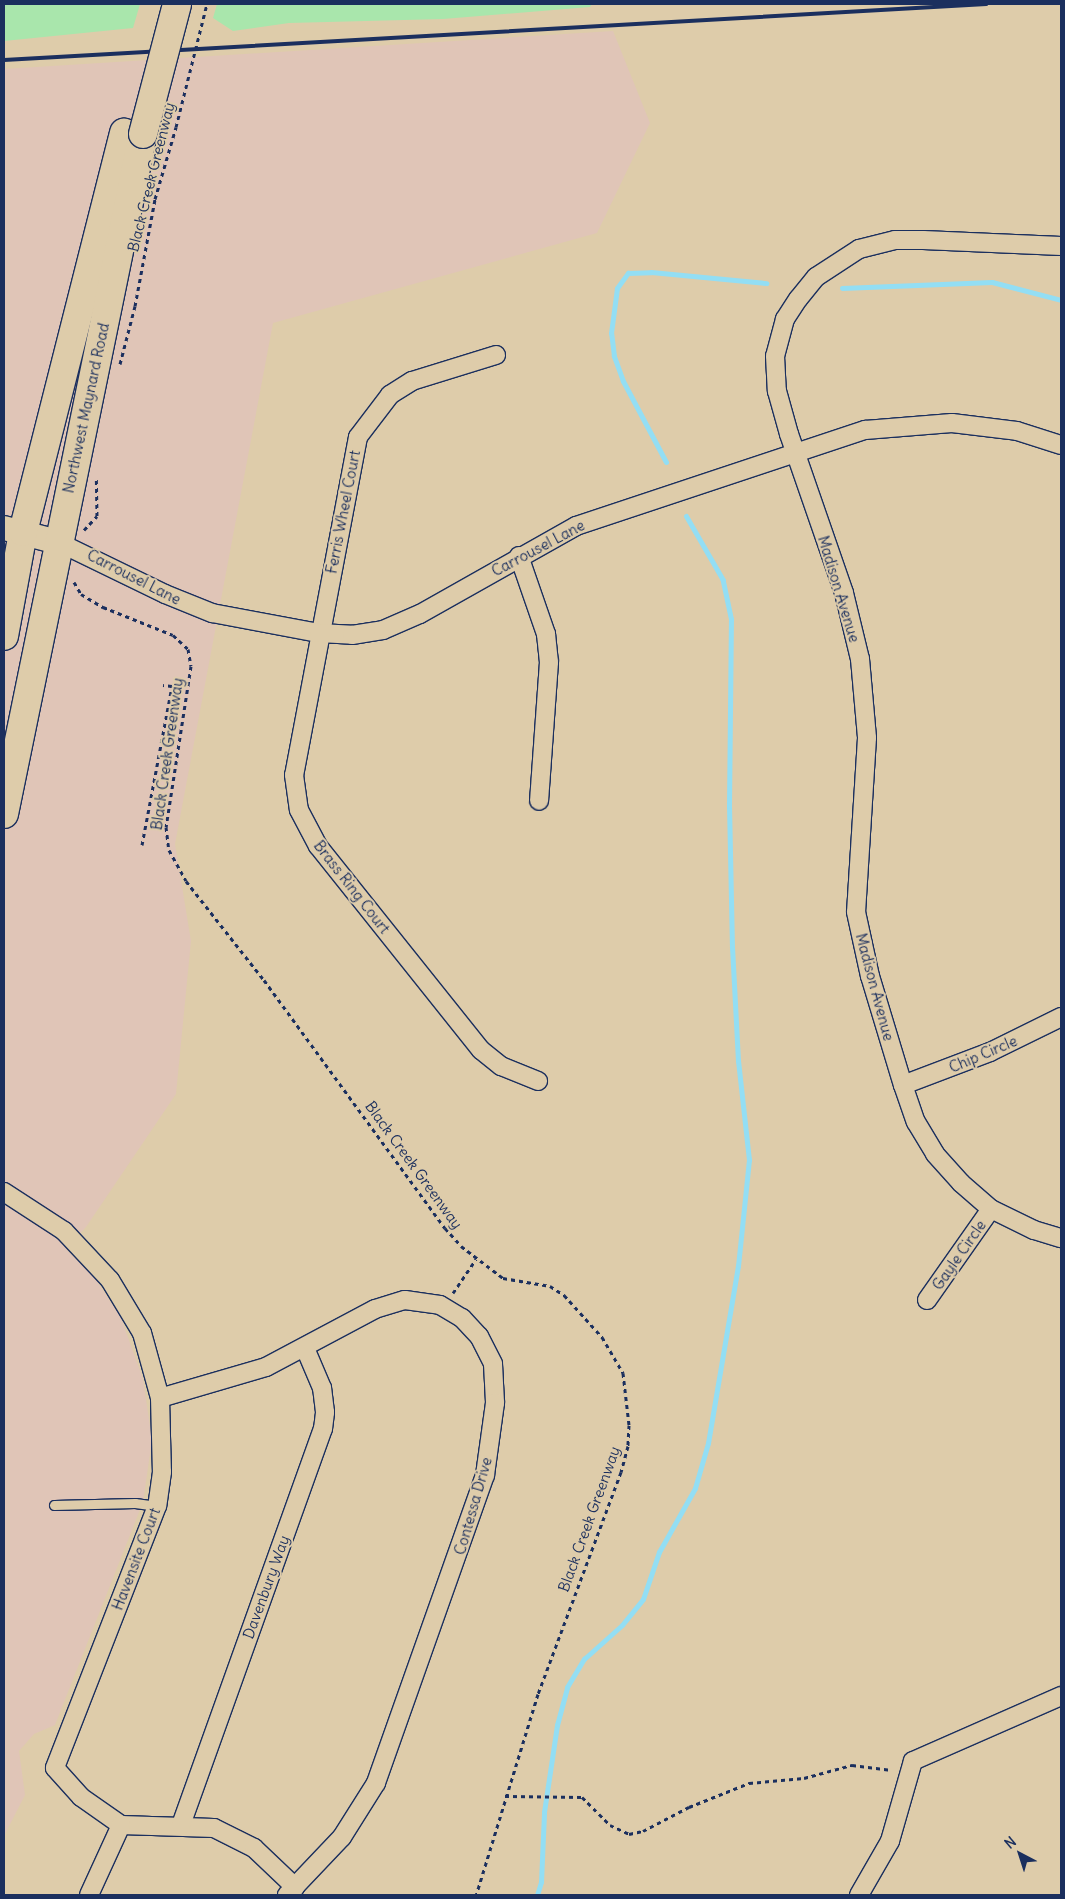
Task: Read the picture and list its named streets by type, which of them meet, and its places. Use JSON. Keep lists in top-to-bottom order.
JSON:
{
  "streets": {
    "main road": ["Northwest Maynard Road"],
    "street": [
      "Ferris Wheel Court",
      "Carrousel Lane",
      "Madison Avenue",
      "Brass Ring Court",
      "Chip Circle",
      "Gayle Circle",
      "Contessa Drive",
      "Havensite Court",
      "Davenbury Way"
    ],
    "path": ["Black Creek Greenway"]
  },
  "crossings": [
    ["Northwest Maynard Road", "Carrousel Lane"],
    ["Ferris Wheel Court", "Carrousel Lane"],
    ["Ferris Wheel Court", "Brass Ring Court"],
    ["Carrousel Lane", "Madison Avenue"],
    ["Carrousel Lane", "Brass Ring Court"],
    ["Madison Avenue", "Chip Circle"],
    ["Madison Avenue", "Gayle Circle"],
    ["Contessa Drive", "Havensite Court"],
    ["Contessa Drive", "Davenbury Way"]
  ],
  "north": "top left"
}
